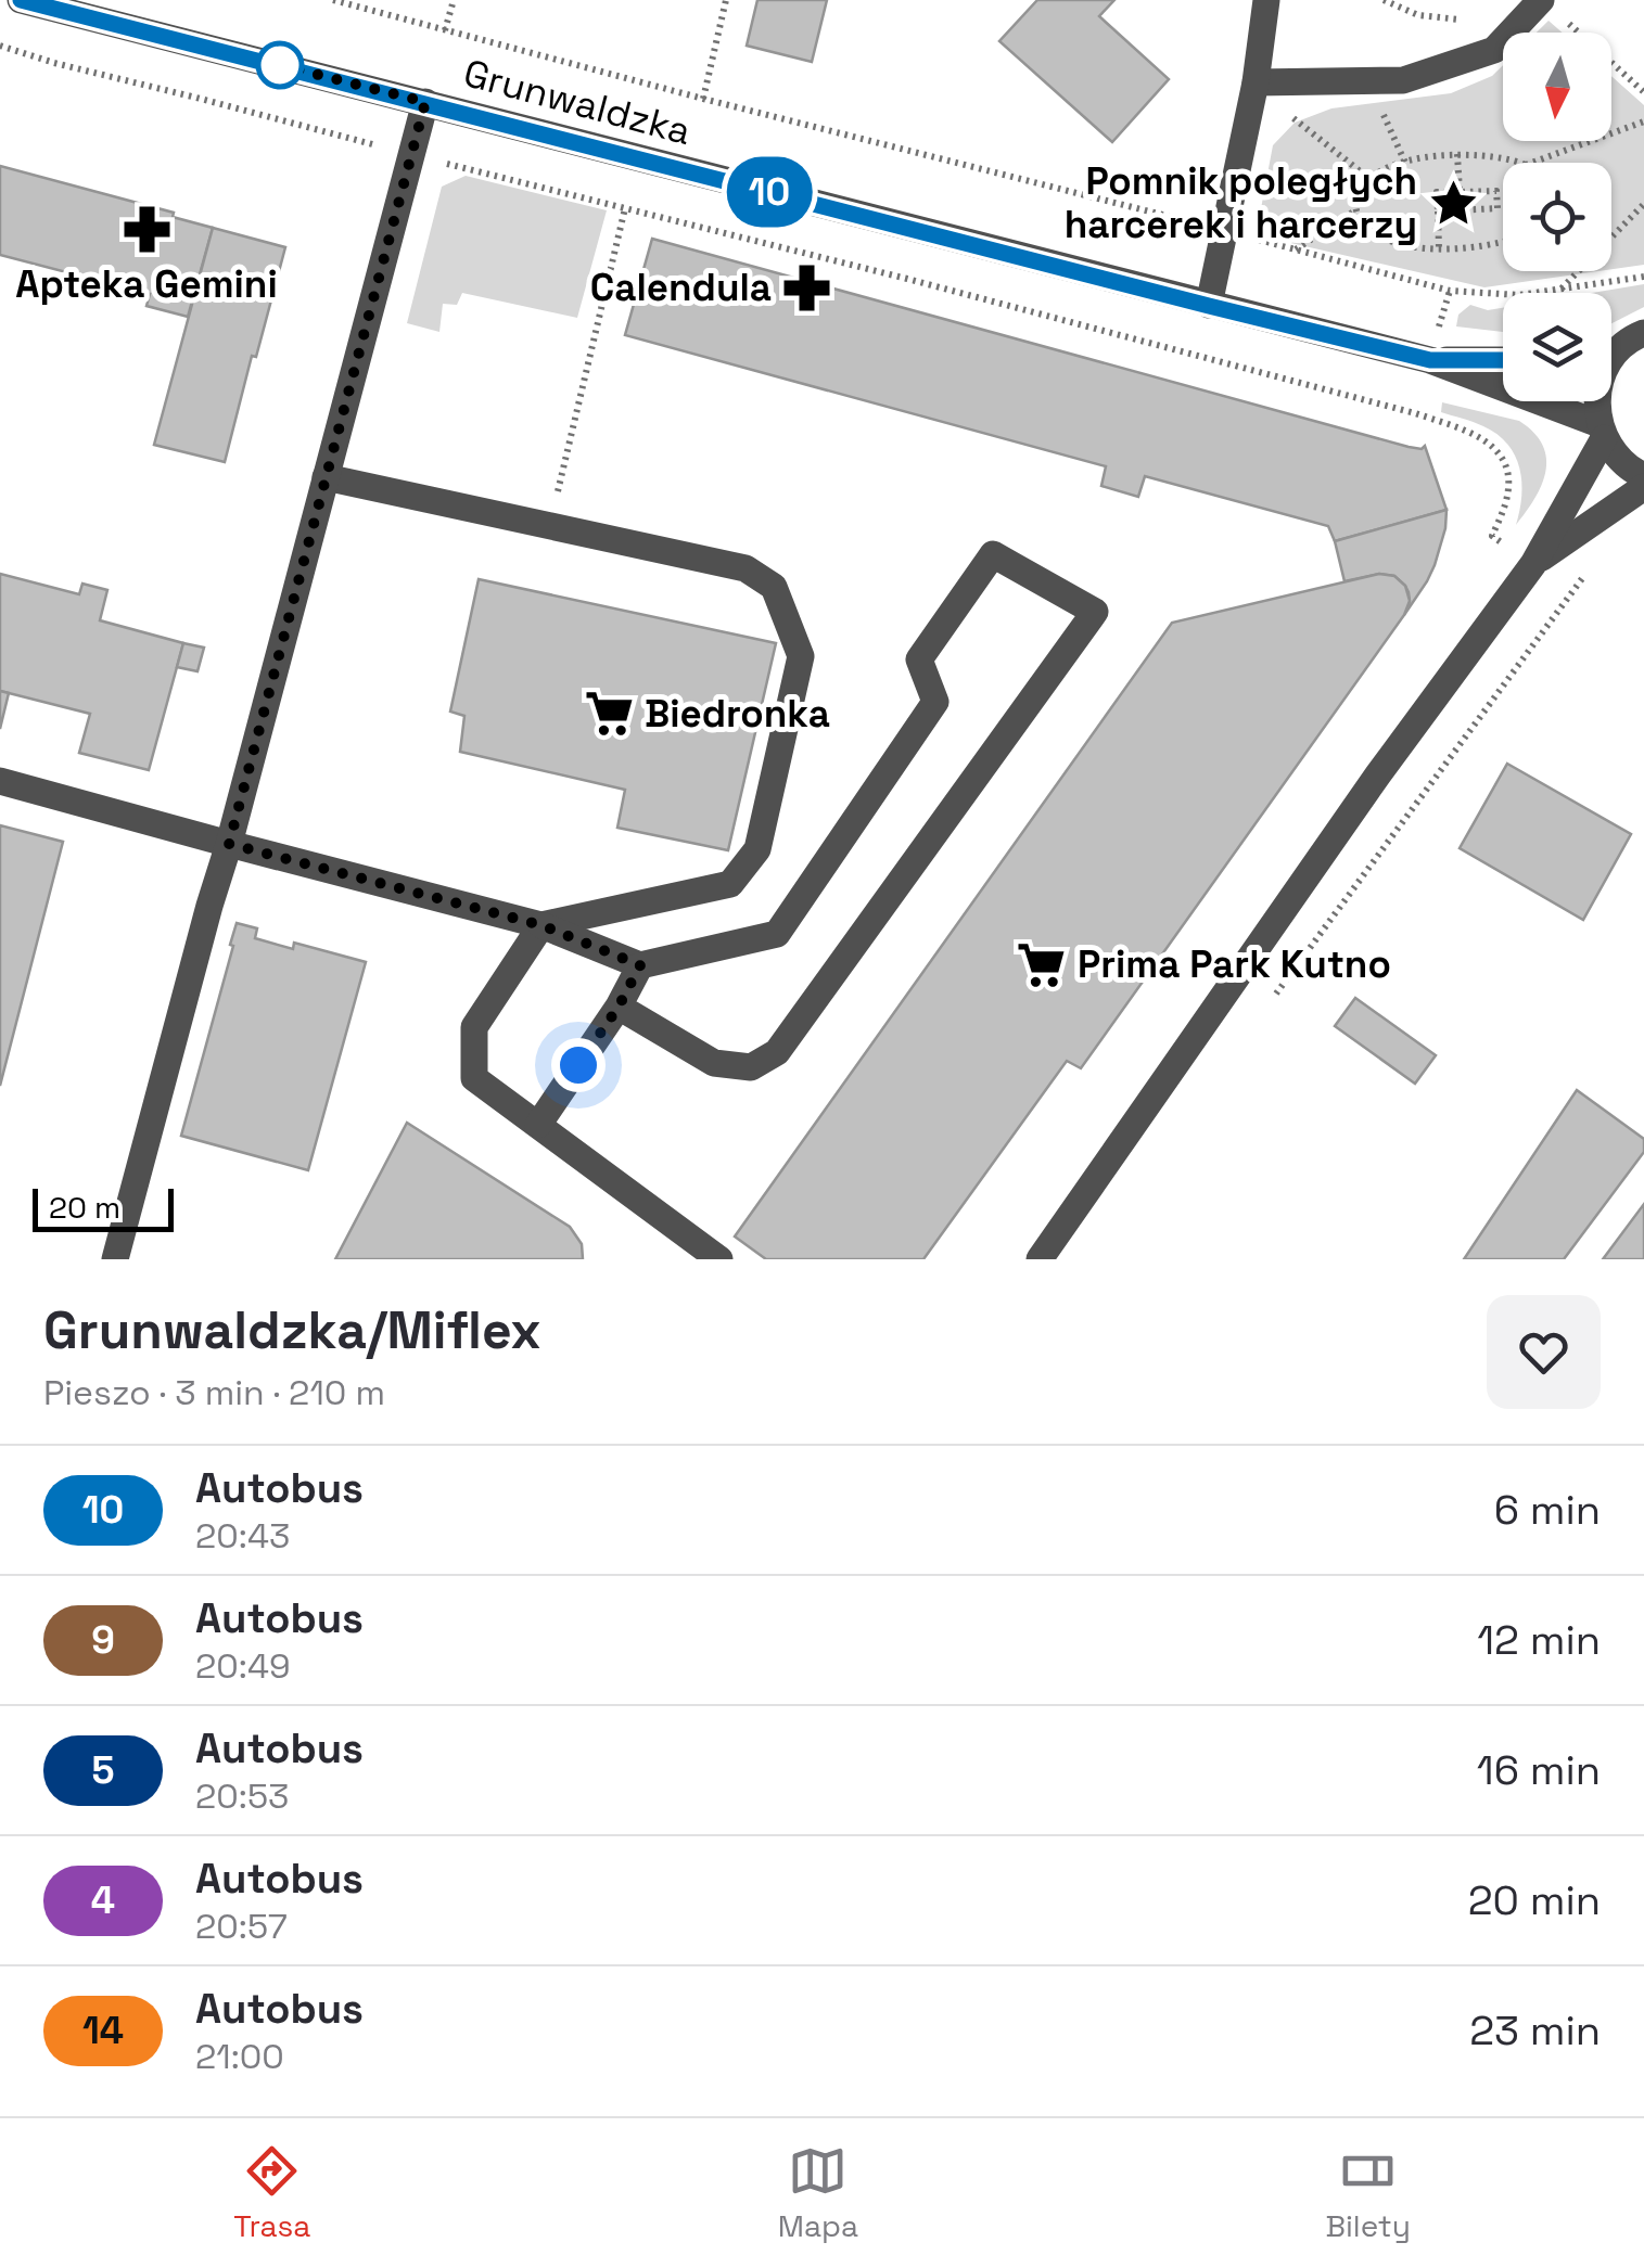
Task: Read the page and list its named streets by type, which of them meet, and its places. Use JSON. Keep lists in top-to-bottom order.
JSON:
{
  "streets": {
    "street": ["Grunwaldzka"]
  },
  "places": {
    "place": ["Pomnik poległych harcerek i harcerzy"],
    "pharmacy": ["Apteka Gemini", "Calendula"],
    "supermarket": ["Biedronka", "Prima Park Kutno"]
  },
  "lines": ["bus line 10"],
  "scale_bar": "20 m",
  "north": "bottom",
  "page": {
    "on_map": "10",
    "scale": "20 m",
    "heading": ["Grunwaldzka/Miflex", "Pieszo · 3 min · 210 m"],
    "list": [
      {
        "mark": "10",
        "name": "Autobus",
        "note": "20:43",
        "value": "6 min"
      },
      {
        "mark": "9",
        "name": "Autobus",
        "note": "20:49",
        "value": "12 min"
      },
      {
        "mark": "5",
        "name": "Autobus",
        "note": "20:53",
        "value": "16 min"
      },
      {
        "mark": "4",
        "name": "Autobus",
        "note": "20:57",
        "value": "20 min"
      },
      {
        "mark": "14",
        "name": "Autobus",
        "note": "21:00",
        "value": "23 min"
      }
    ],
    "tabs": ["Trasa", "Mapa", "Bilety"]
  }
}
